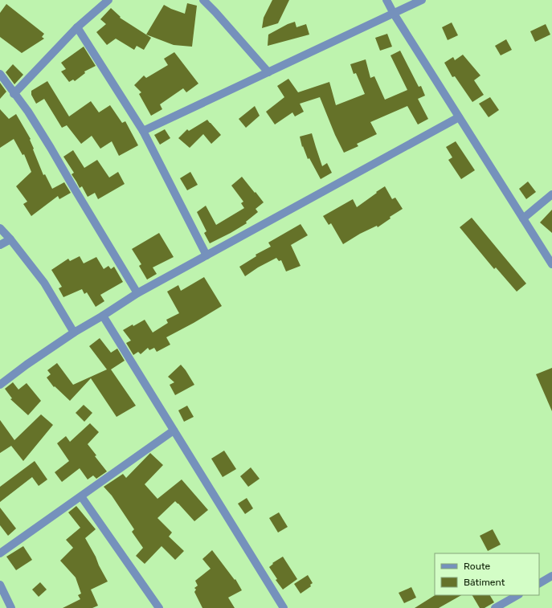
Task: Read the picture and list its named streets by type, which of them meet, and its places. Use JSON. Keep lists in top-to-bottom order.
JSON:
{
  "legend": ["Route", "Bâtiment"]
}
